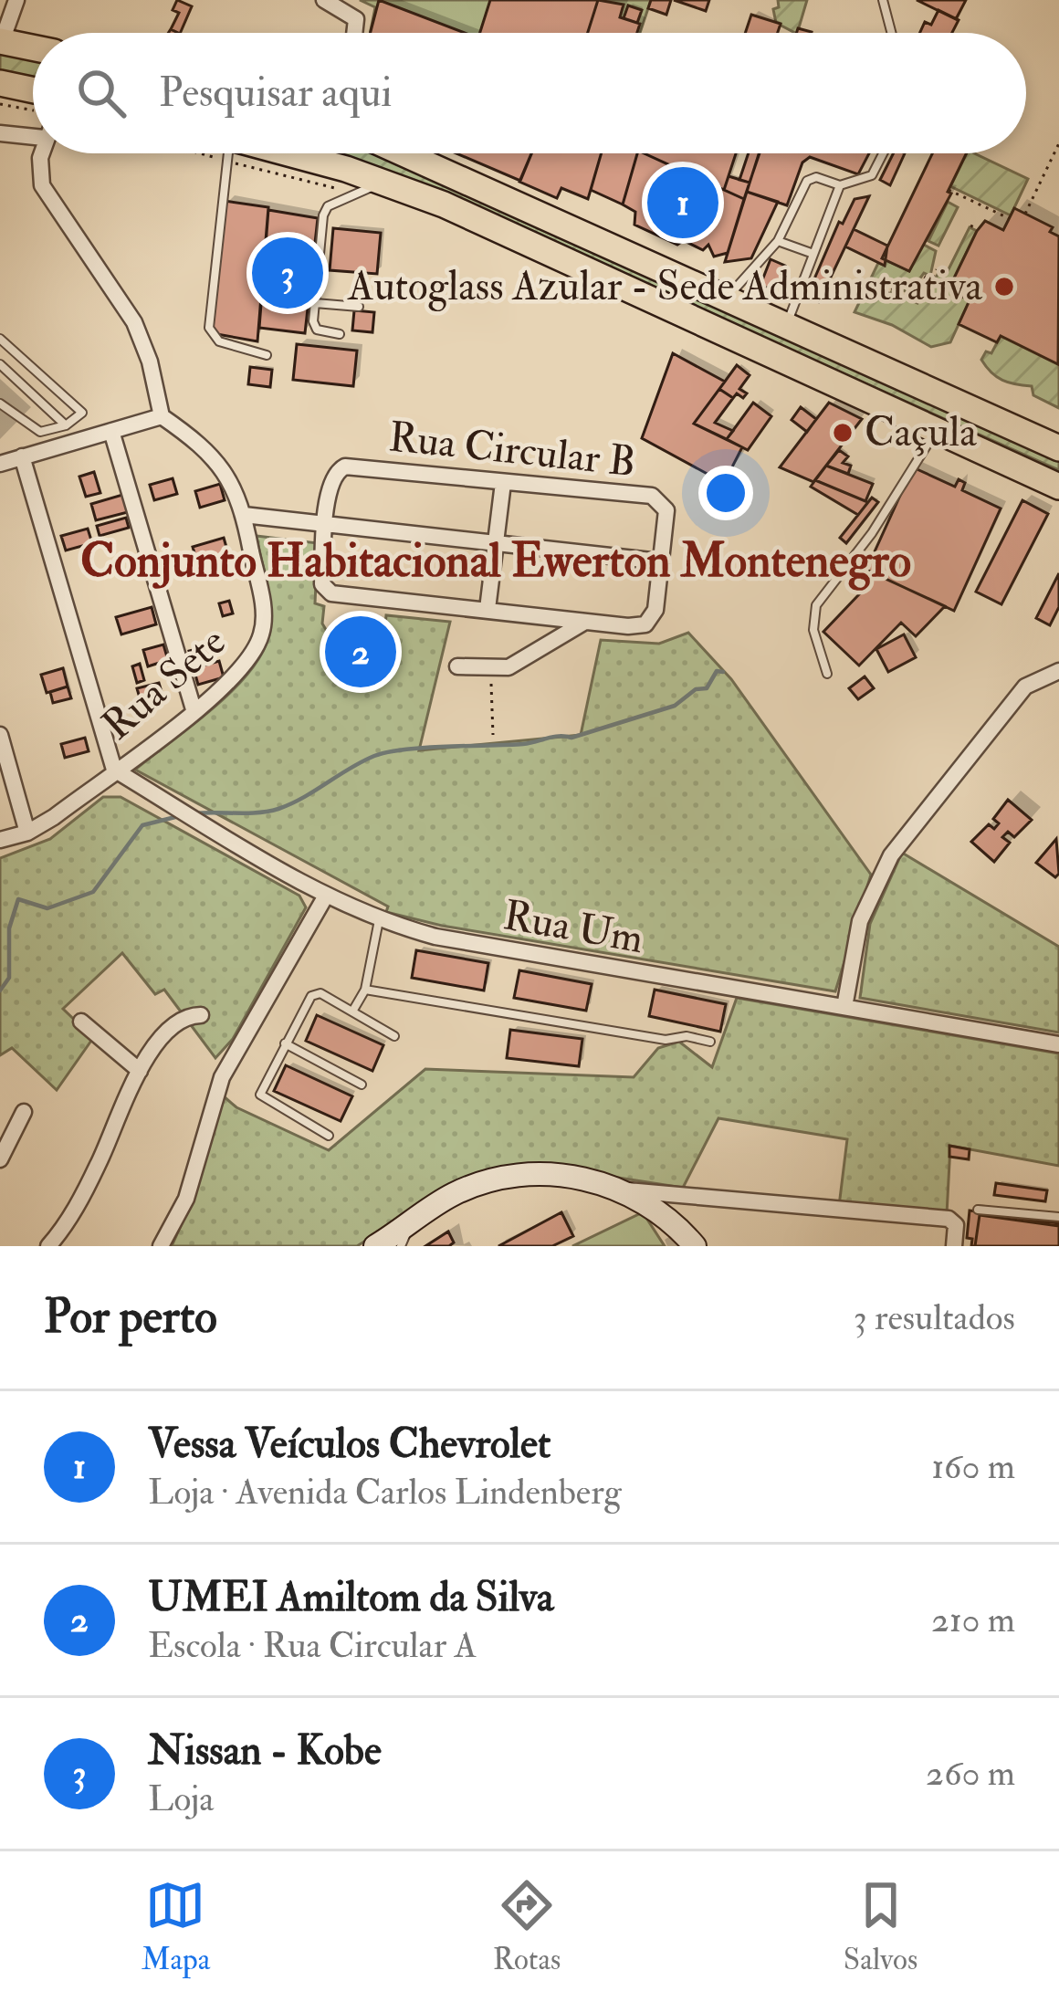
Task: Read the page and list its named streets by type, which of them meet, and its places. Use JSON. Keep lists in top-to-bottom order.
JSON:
{
  "streets": {
    "street": ["Rua Circular B", "Rua Sete", "Rua Um"]
  },
  "crossings": [
    ["Rua Sete", "Rua Um"]
  ],
  "districts": ["Conjunto Habitacional Ewerton Montenegro"],
  "places": ["Autoglass Azular - Sede Administrativa", "Caçula"],
  "page": {
    "search": "Pesquisar aqui",
    "pins": ["1", "3", "2"],
    "heading": ["Por perto", "3 resultados"],
    "list": [
      {
        "mark": "1",
        "name": "Vessa Veículos Chevrolet",
        "note": "Loja · Avenida Carlos Lindenberg",
        "value": "160 m"
      },
      {
        "mark": "2",
        "name": "UMEI Amiltom da Silva",
        "note": "Escola · Rua Circular A",
        "value": "210 m"
      },
      {
        "mark": "3",
        "name": "Nissan - Kobe",
        "note": "Loja",
        "value": "260 m"
      }
    ],
    "nav": ["Mapa", "Rotas", "Salvos"]
  }
}
